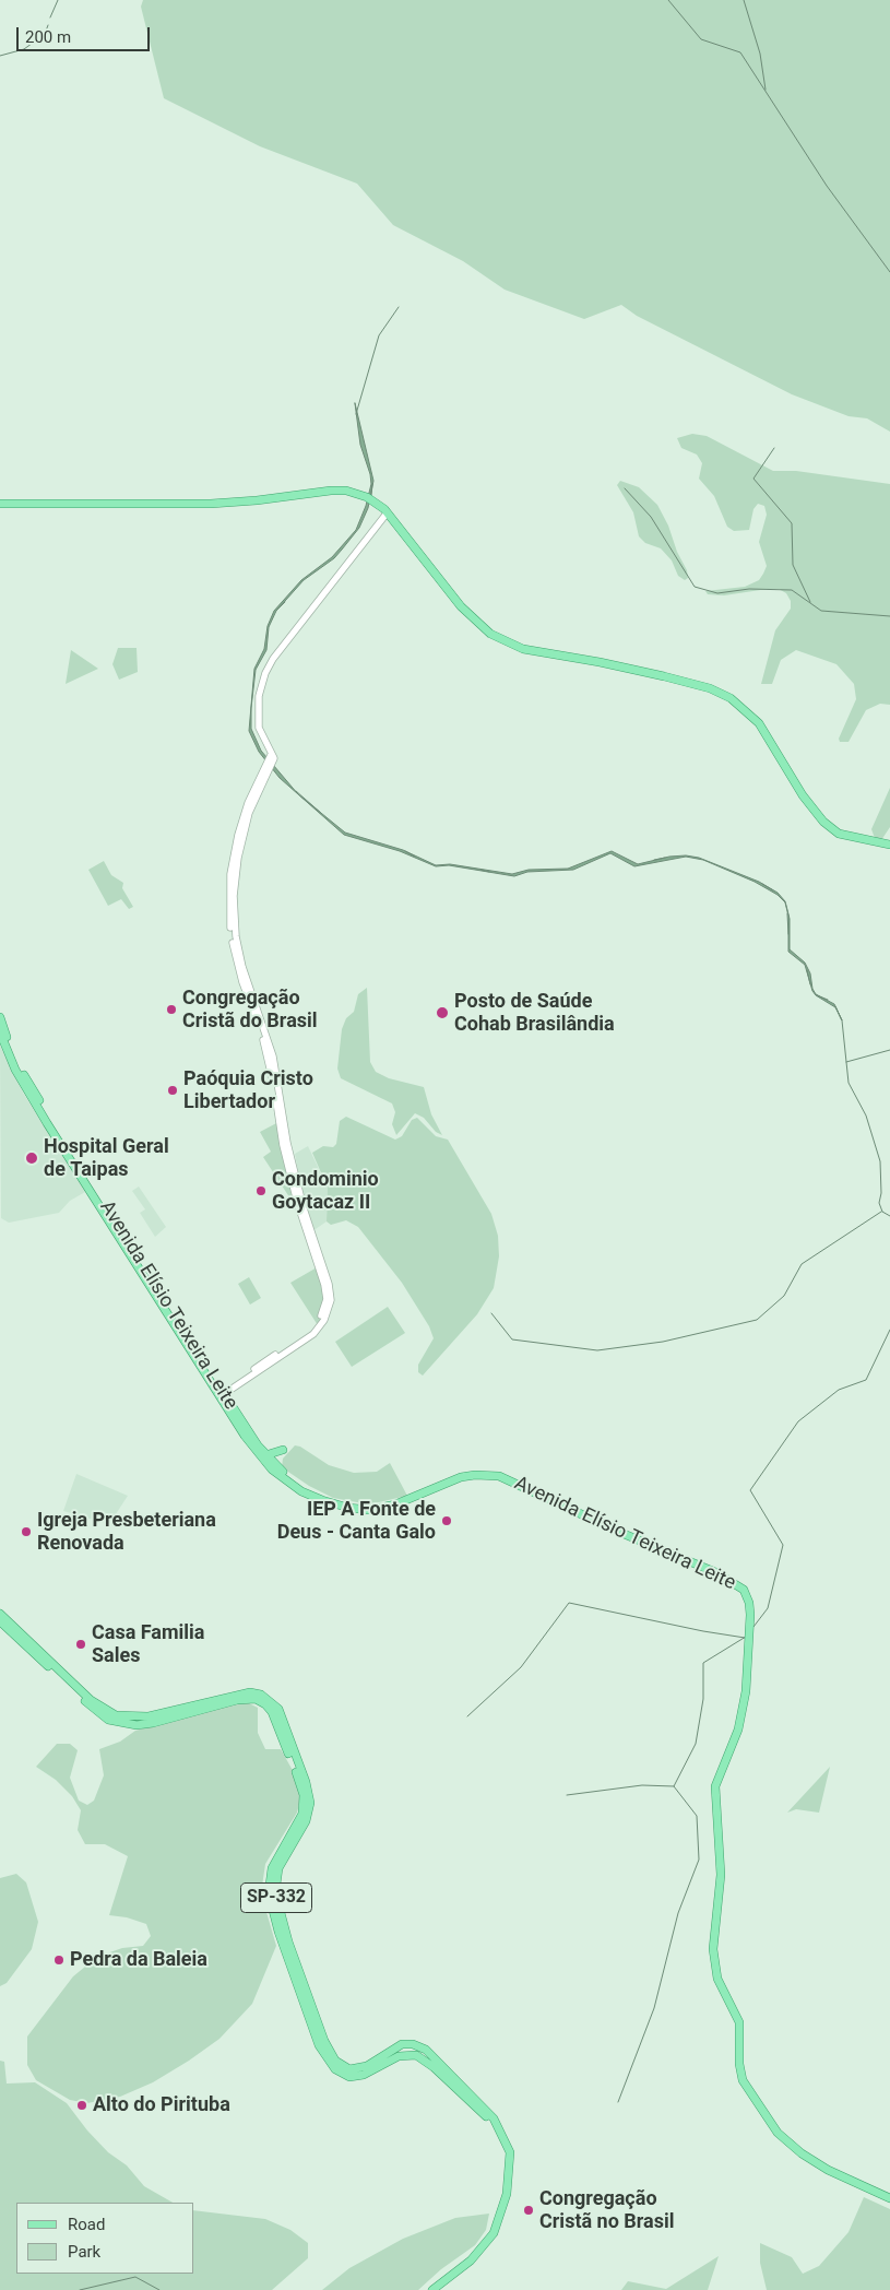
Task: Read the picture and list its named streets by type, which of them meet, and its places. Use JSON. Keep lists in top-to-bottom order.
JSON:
{
  "streets": {
    "main road": ["Avenida Elísio Teixeira Leite", "SP-332"]
  },
  "places": [
    "Congregação Cristã do Brasil",
    "Posto de Saúde Cohab Brasilândia",
    "Paóquia Cristo Libertador",
    "Hospital Geral de Taipas",
    "Condominio Goytacaz II",
    "IEP A Fonte de Deus - Canta Galo",
    "Igreja Presbeteriana Renovada",
    "Casa Familia Sales",
    "Pedra da Baleia",
    "Alto do Pirituba",
    "Congregação Cristã no Brasil"
  ],
  "legend": ["Road", "Park"],
  "scale_bar": "200 m"
}
